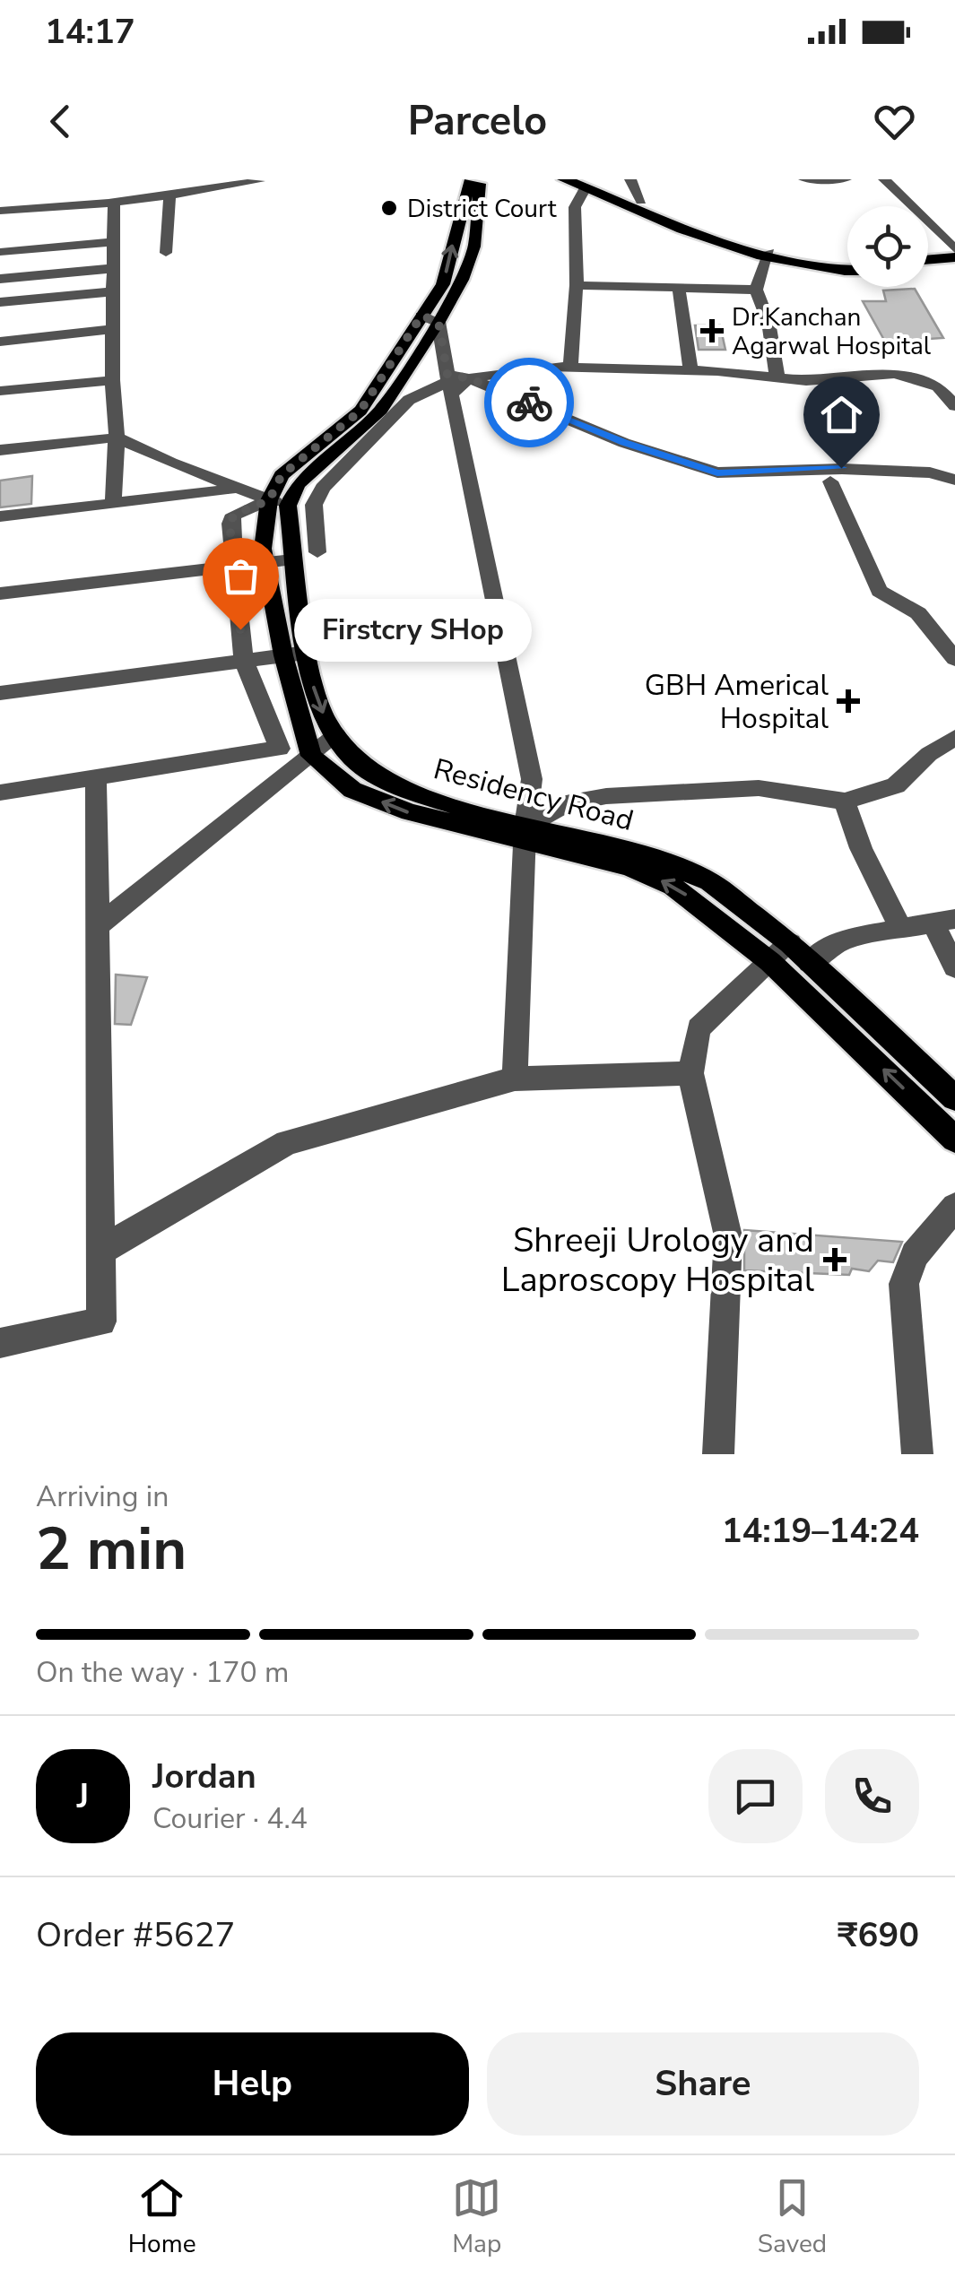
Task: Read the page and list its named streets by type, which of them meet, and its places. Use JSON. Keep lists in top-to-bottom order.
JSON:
{
  "streets": {
    "main road": ["Residency Road"]
  },
  "places": {
    "other": ["District Court", "Firstcry SHop"],
    "health": ["Dr.Kanchan Agarwal Hospital", "GBH Americal Hospital", "Shreeji Urology and Laproscopy Hospital"]
  },
  "page": {
    "status": "14:17",
    "header": "Parcelo",
    "bubble": "Firstcry SHop",
    "heading": ["2 min", "Arriving in", "14:19–14:24"],
    "panel": [
      "Jordan",
      "Courier · 4.4",
      "Order #5627",
      "₹690"
    ],
    "bar": "On the way · 170 m",
    "round": "J",
    "buttons": ["Help", "Share"],
    "tabs": ["Home", "Map", "Saved"]
  }
}
